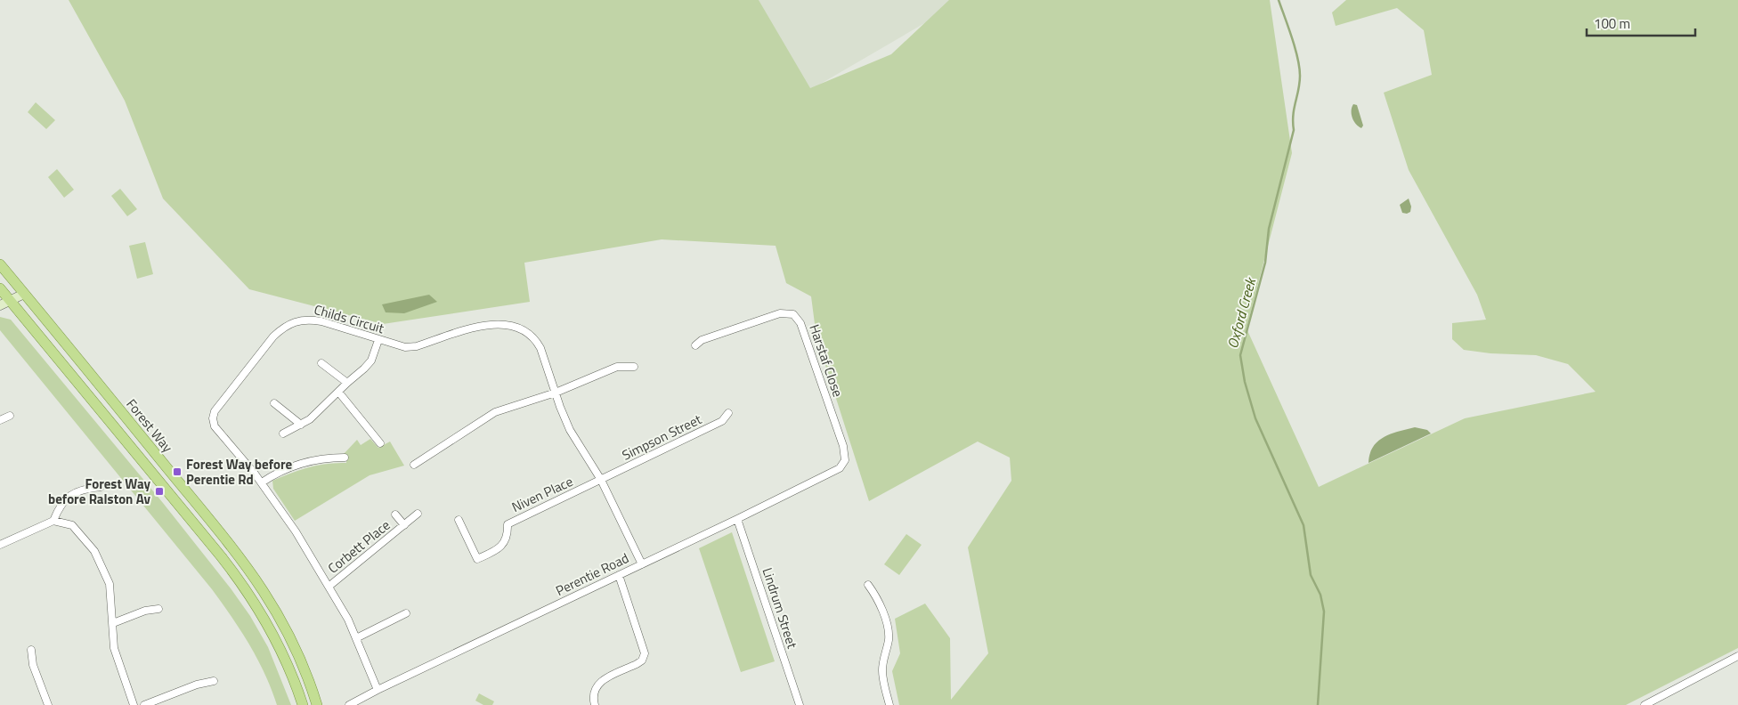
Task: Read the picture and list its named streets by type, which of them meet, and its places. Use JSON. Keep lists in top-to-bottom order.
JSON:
{
  "streets": {
    "main road": ["Forest Way"],
    "street": [
      "Childs Circuit",
      "Harstaf Close",
      "Simpson Street",
      "Niven Place",
      "Corbett Place",
      "Perentie Road",
      "Lindrum Street"
    ]
  },
  "crossings": [
    ["Childs Circuit", "Simpson Street"],
    ["Childs Circuit", "Niven Place"],
    ["Childs Circuit", "Corbett Place"],
    ["Childs Circuit", "Perentie Road"],
    ["Harstaf Close", "Perentie Road"],
    ["Simpson Street", "Niven Place"],
    ["Perentie Road", "Lindrum Street"]
  ],
  "water": ["Oxford Creek"],
  "places": {
    "transit": ["Forest Way before Perentie Rd", "Forest Way before Ralston Av"]
  },
  "scale_bar": "100 m"
}
